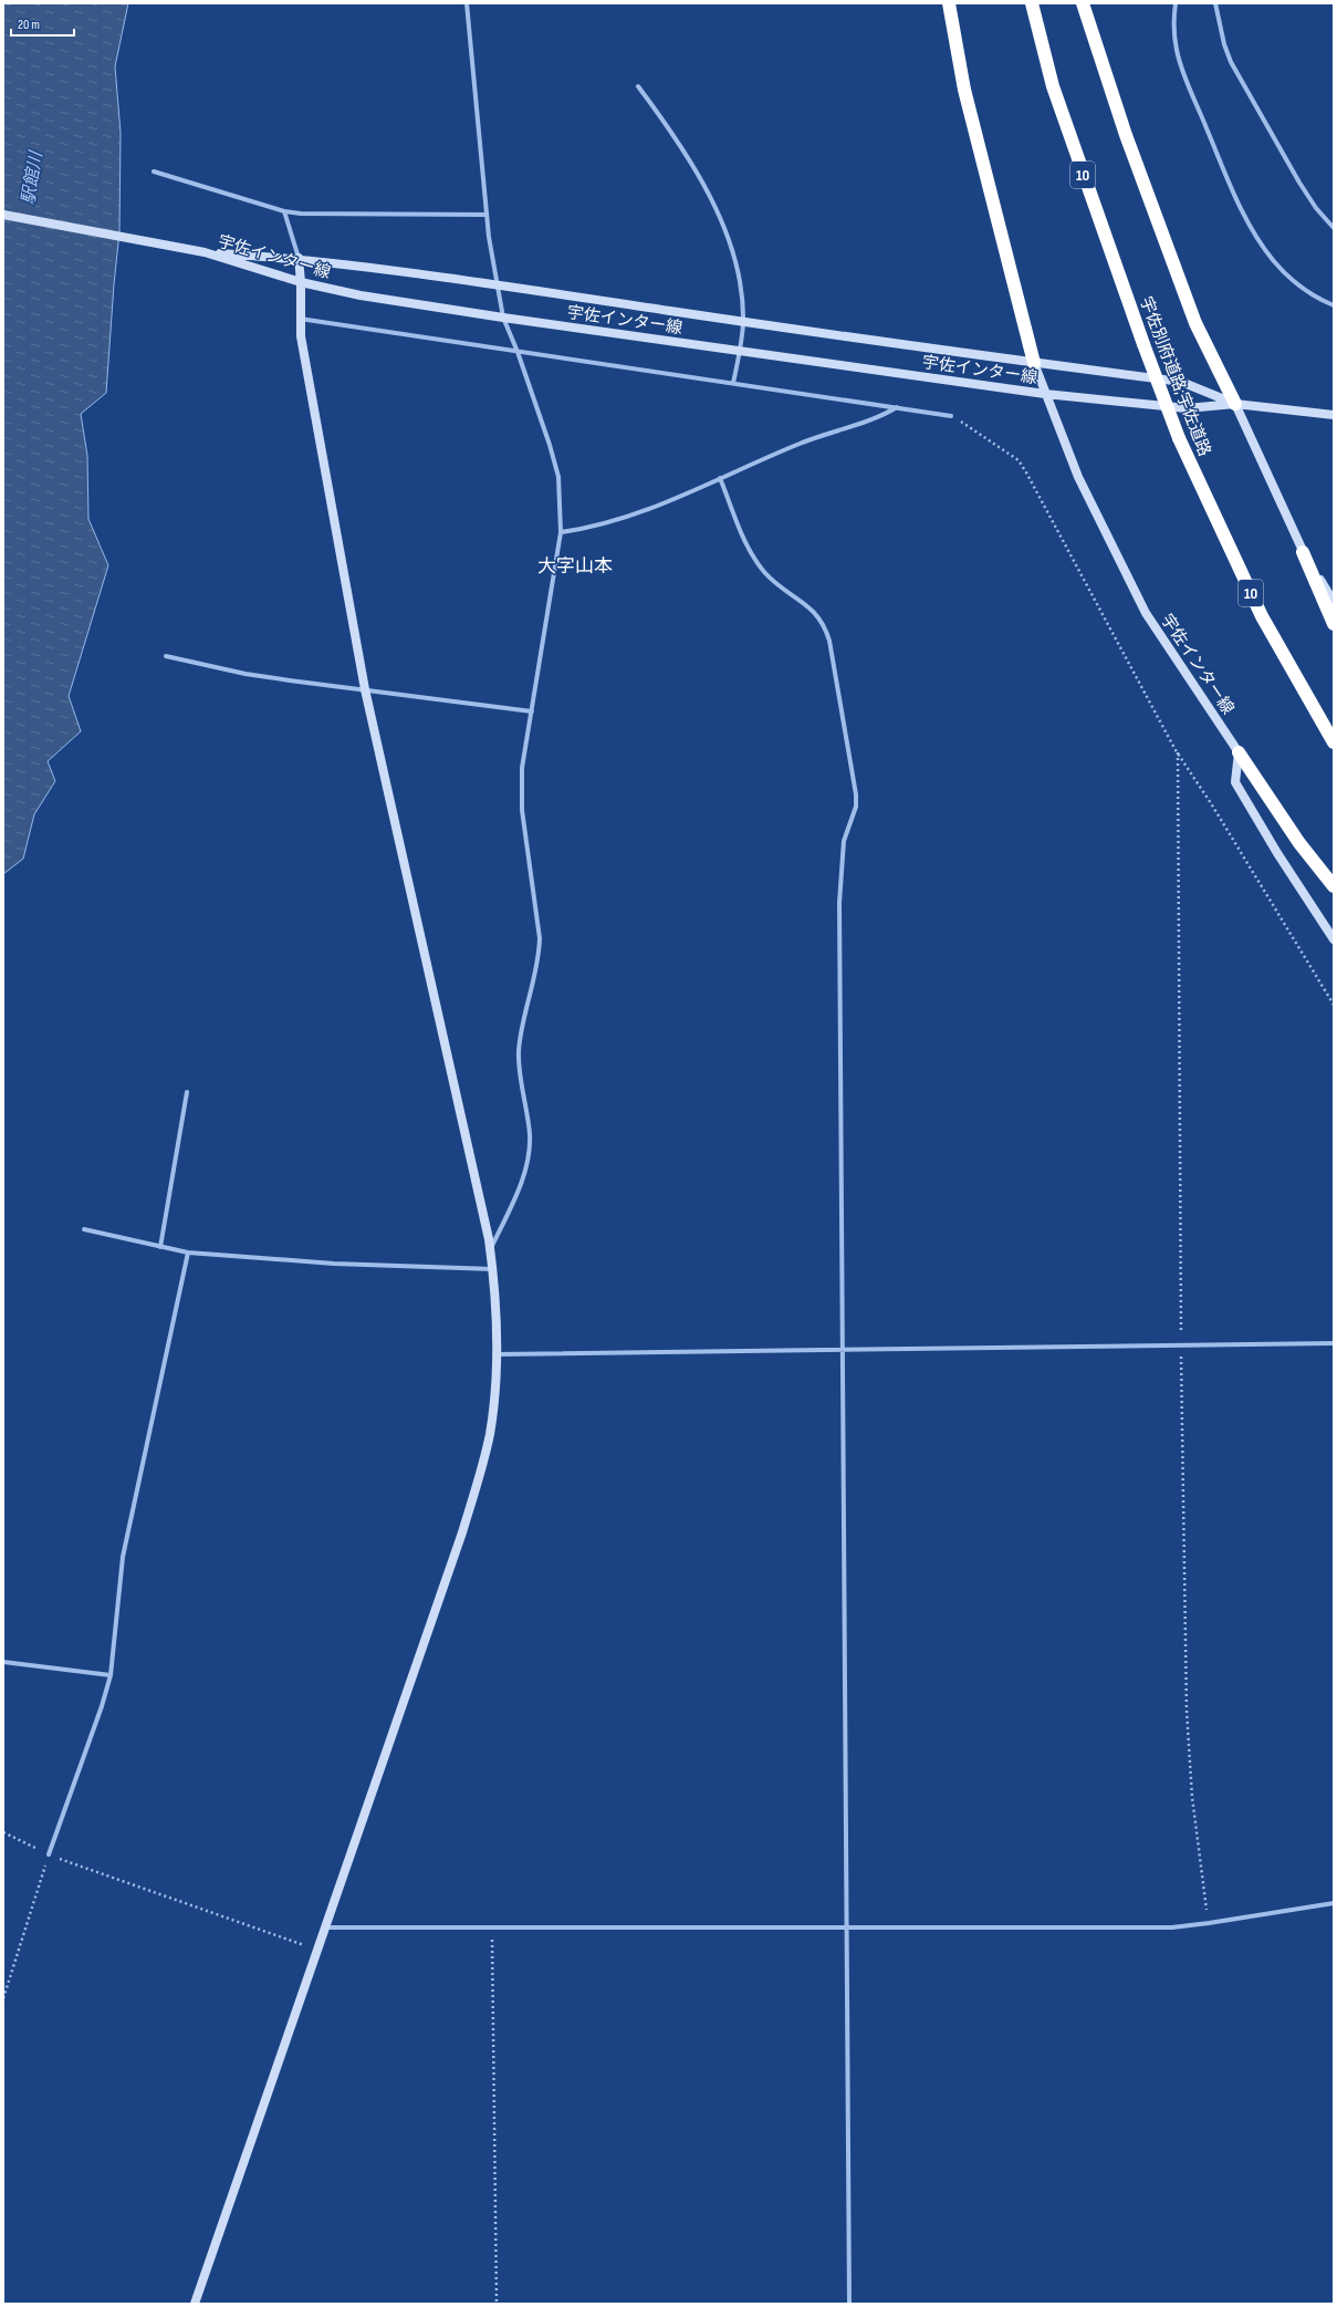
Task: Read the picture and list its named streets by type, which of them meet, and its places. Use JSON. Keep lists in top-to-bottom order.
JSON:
{
  "streets": {
    "highway": ["10", "宇佐別府道路;宇佐道路"],
    "main road": ["宇佐インター線"]
  },
  "districts": ["大字山本"],
  "water": ["駅館川"],
  "scale_bar": "20 m"
}
